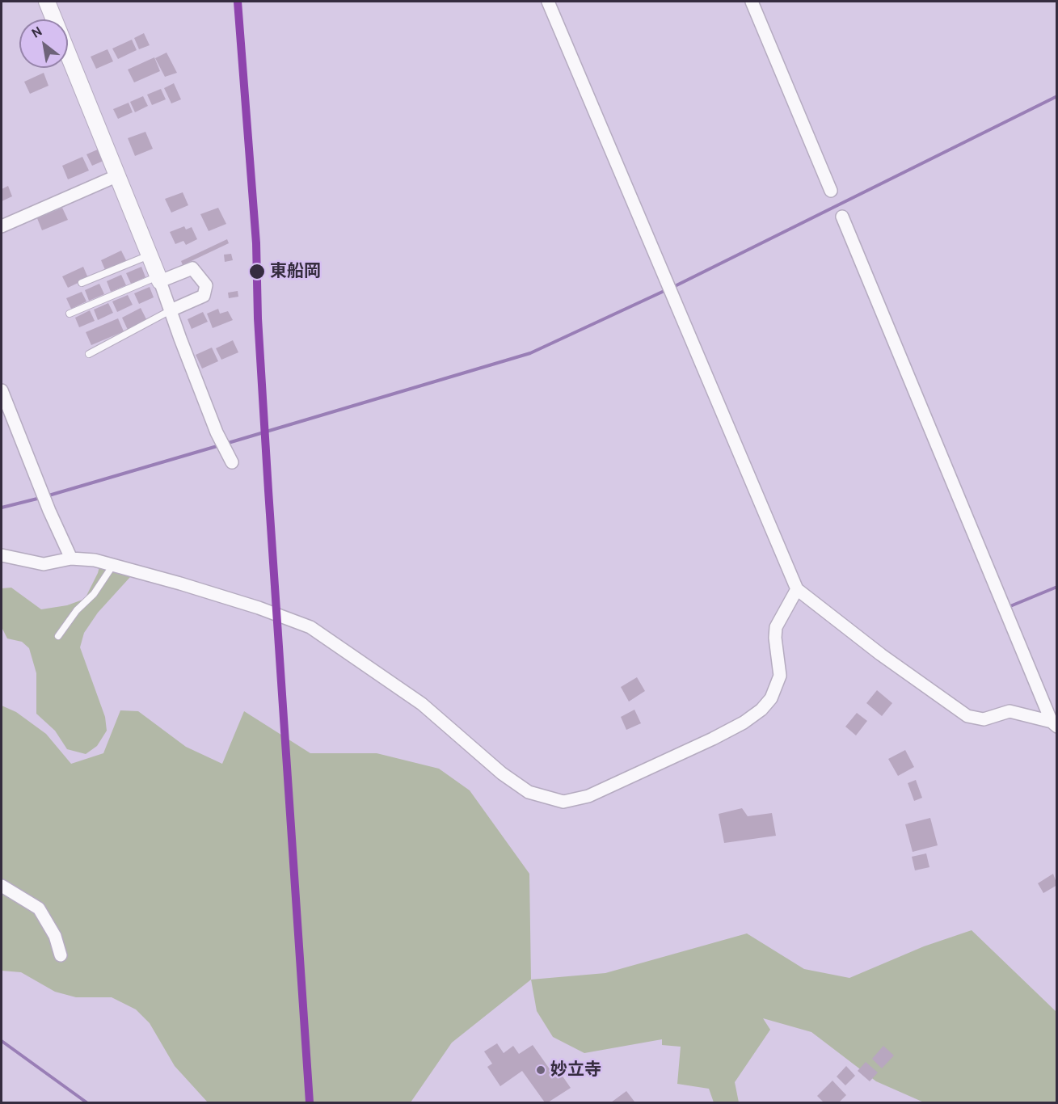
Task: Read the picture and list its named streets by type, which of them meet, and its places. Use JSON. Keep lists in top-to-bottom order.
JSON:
{
  "places": ["東船岡", "妙立寺"],
  "north": "top left"
}
